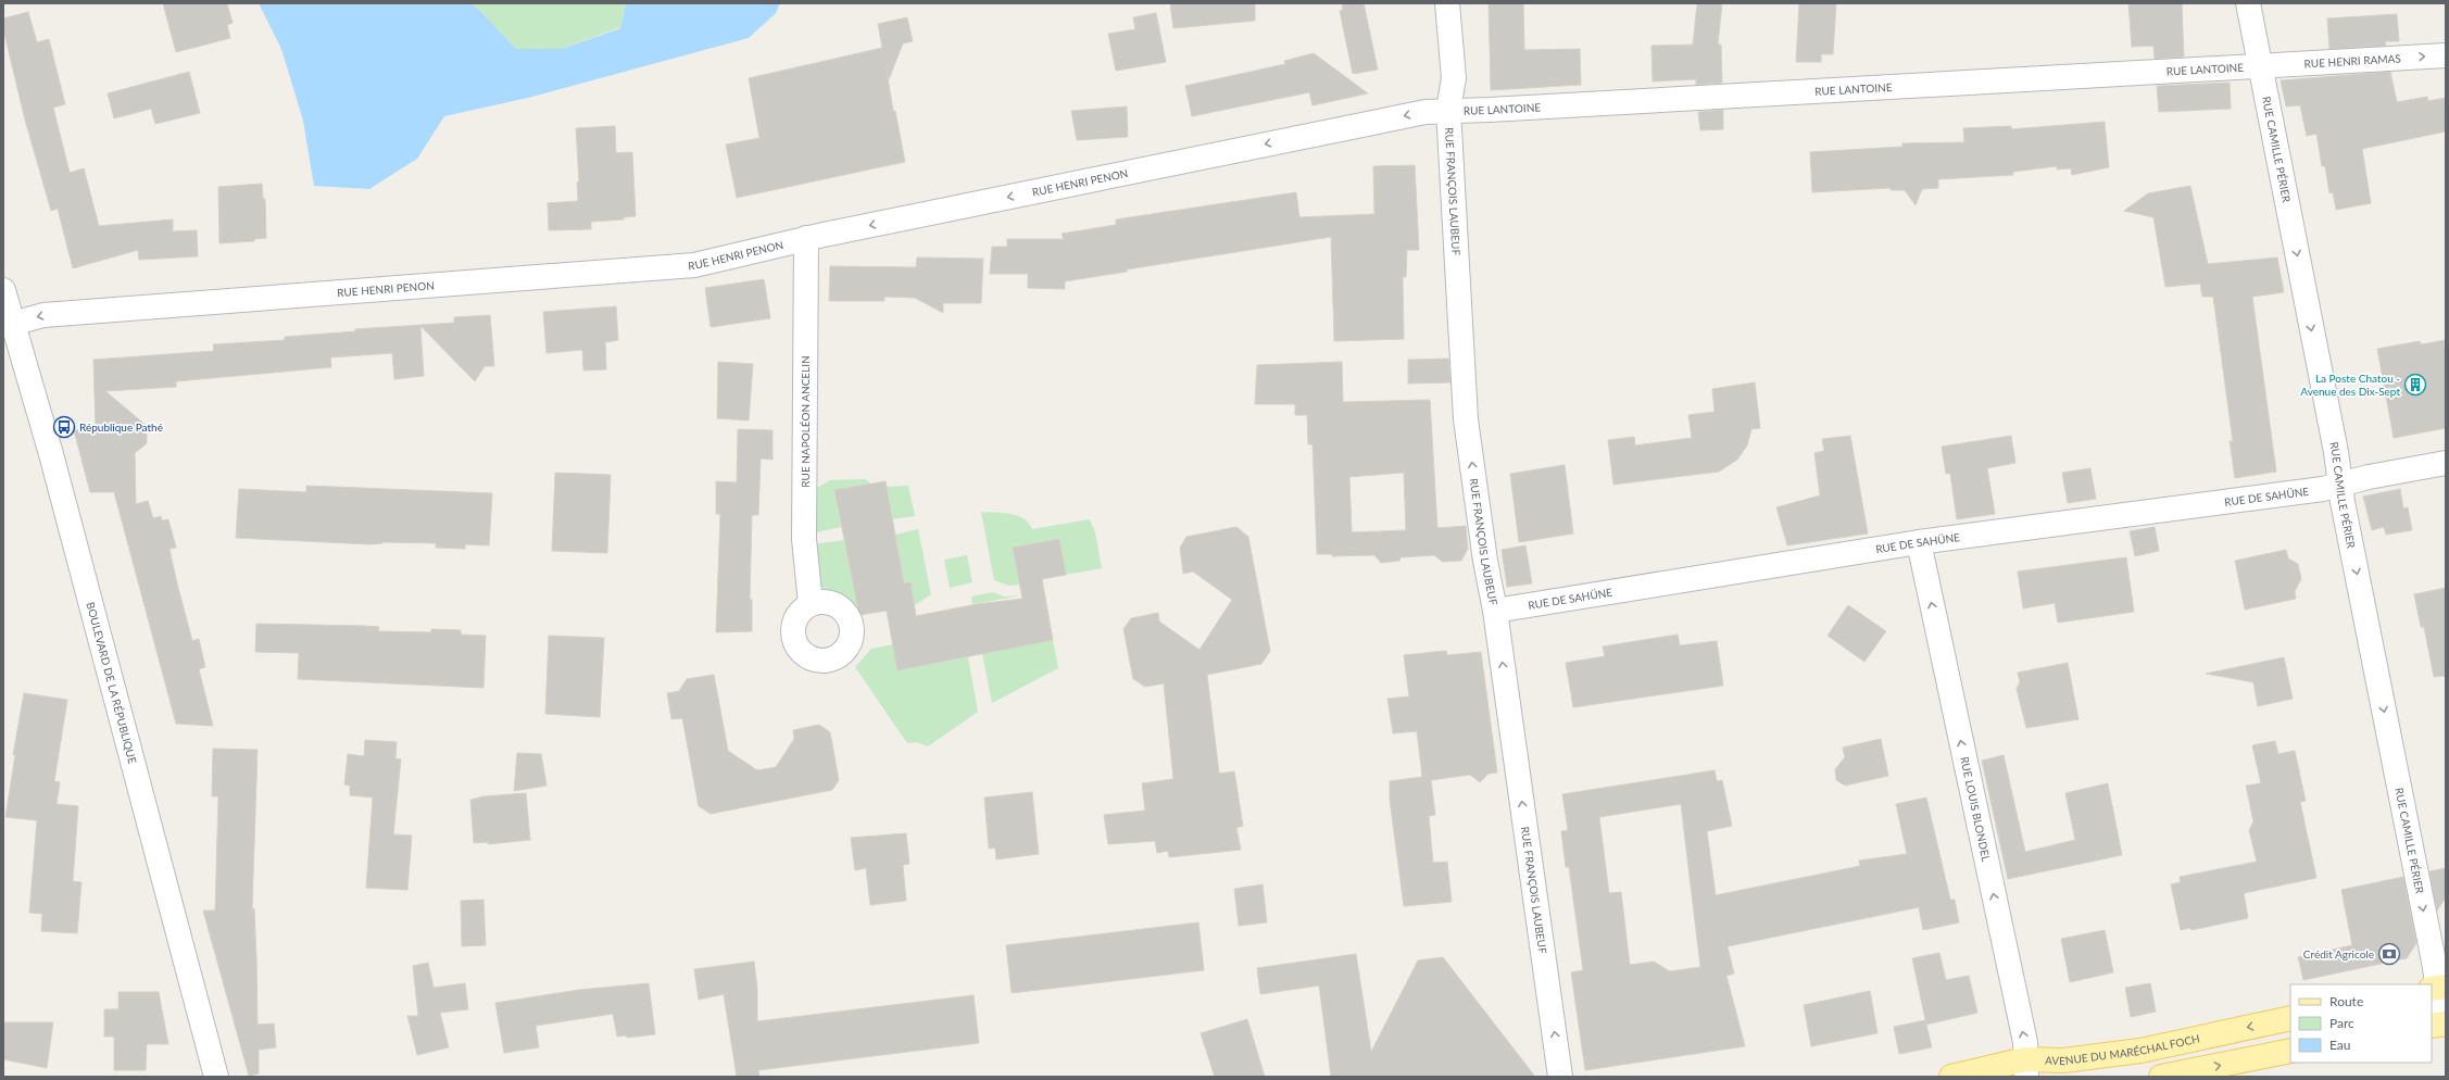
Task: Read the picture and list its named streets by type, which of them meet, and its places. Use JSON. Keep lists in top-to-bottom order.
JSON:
{
  "streets": {
    "main road": ["AVENUE DU MARÉCHAL FOCH"],
    "street": [
      "RUE HENRI RAMAS",
      "RUE LANTOINE",
      "RUE CAMILLE PÉRIER",
      "RUE HENRI PENON",
      "RUE FRANÇOIS LAUBEUF",
      "RUE NAPOLÉON ANCELIN",
      "RUE DE SAHÜNE",
      "BOULEVARD DE LA RÉPUBLIQUE",
      "RUE LOUIS BLONDEL"
    ]
  },
  "crossings": [
    ["RUE HENRI RAMAS", "RUE LANTOINE"],
    ["RUE HENRI RAMAS", "RUE CAMILLE PÉRIER"],
    ["RUE LANTOINE", "RUE CAMILLE PÉRIER"],
    ["RUE LANTOINE", "RUE HENRI PENON"],
    ["RUE LANTOINE", "RUE FRANÇOIS LAUBEUF"],
    ["RUE CAMILLE PÉRIER", "RUE DE SAHÜNE"],
    ["RUE HENRI PENON", "RUE FRANÇOIS LAUBEUF"],
    ["RUE HENRI PENON", "RUE NAPOLÉON ANCELIN"],
    ["RUE HENRI PENON", "BOULEVARD DE LA RÉPUBLIQUE"],
    ["RUE FRANÇOIS LAUBEUF", "RUE DE SAHÜNE"],
    ["RUE DE SAHÜNE", "RUE LOUIS BLONDEL"],
    ["RUE LOUIS BLONDEL", "AVENUE DU MARÉCHAL FOCH"]
  ],
  "one_way": [
    "RUE HENRI RAMAS",
    "RUE CAMILLE PÉRIER",
    "RUE HENRI PENON",
    "RUE FRANÇOIS LAUBEUF",
    "RUE LOUIS BLONDEL"
  ],
  "places": {
    "building": ["La Poste Chatou - Avenue des Dix-Sept"],
    "bus stop": ["République Pathé"],
    "bank": ["Crédit Agricole"]
  },
  "legend": ["Route", "Parc", "Eau"]
}
